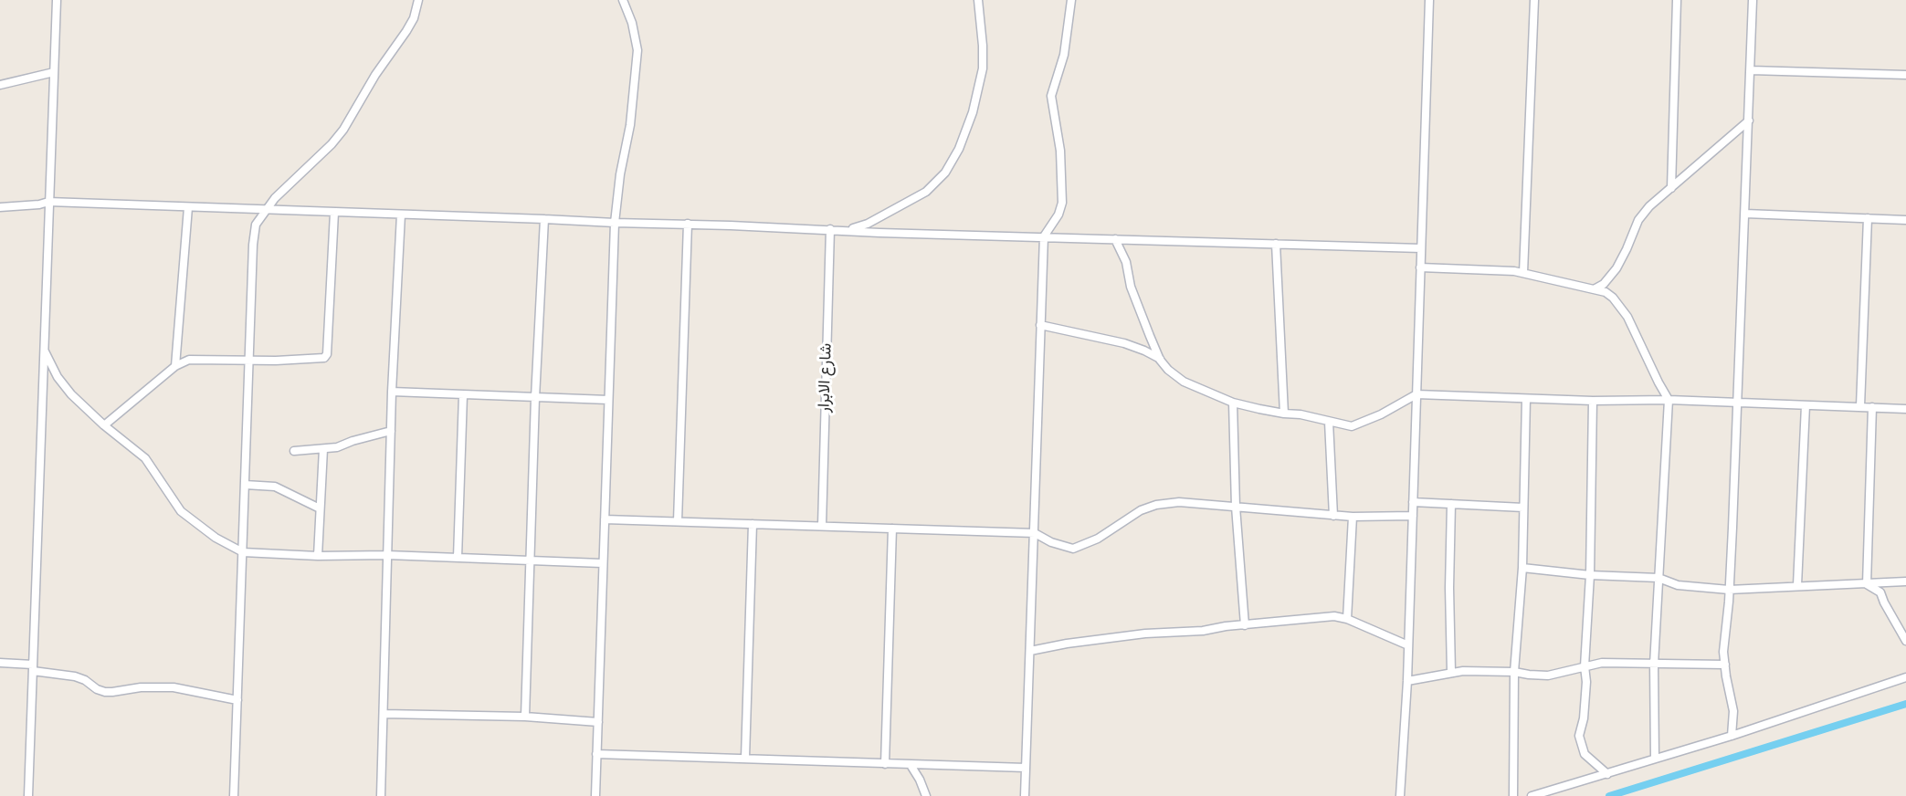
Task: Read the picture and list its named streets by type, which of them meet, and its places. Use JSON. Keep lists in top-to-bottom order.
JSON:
{
  "streets": {
    "street": ["شارع الابرار"]
  }
}
